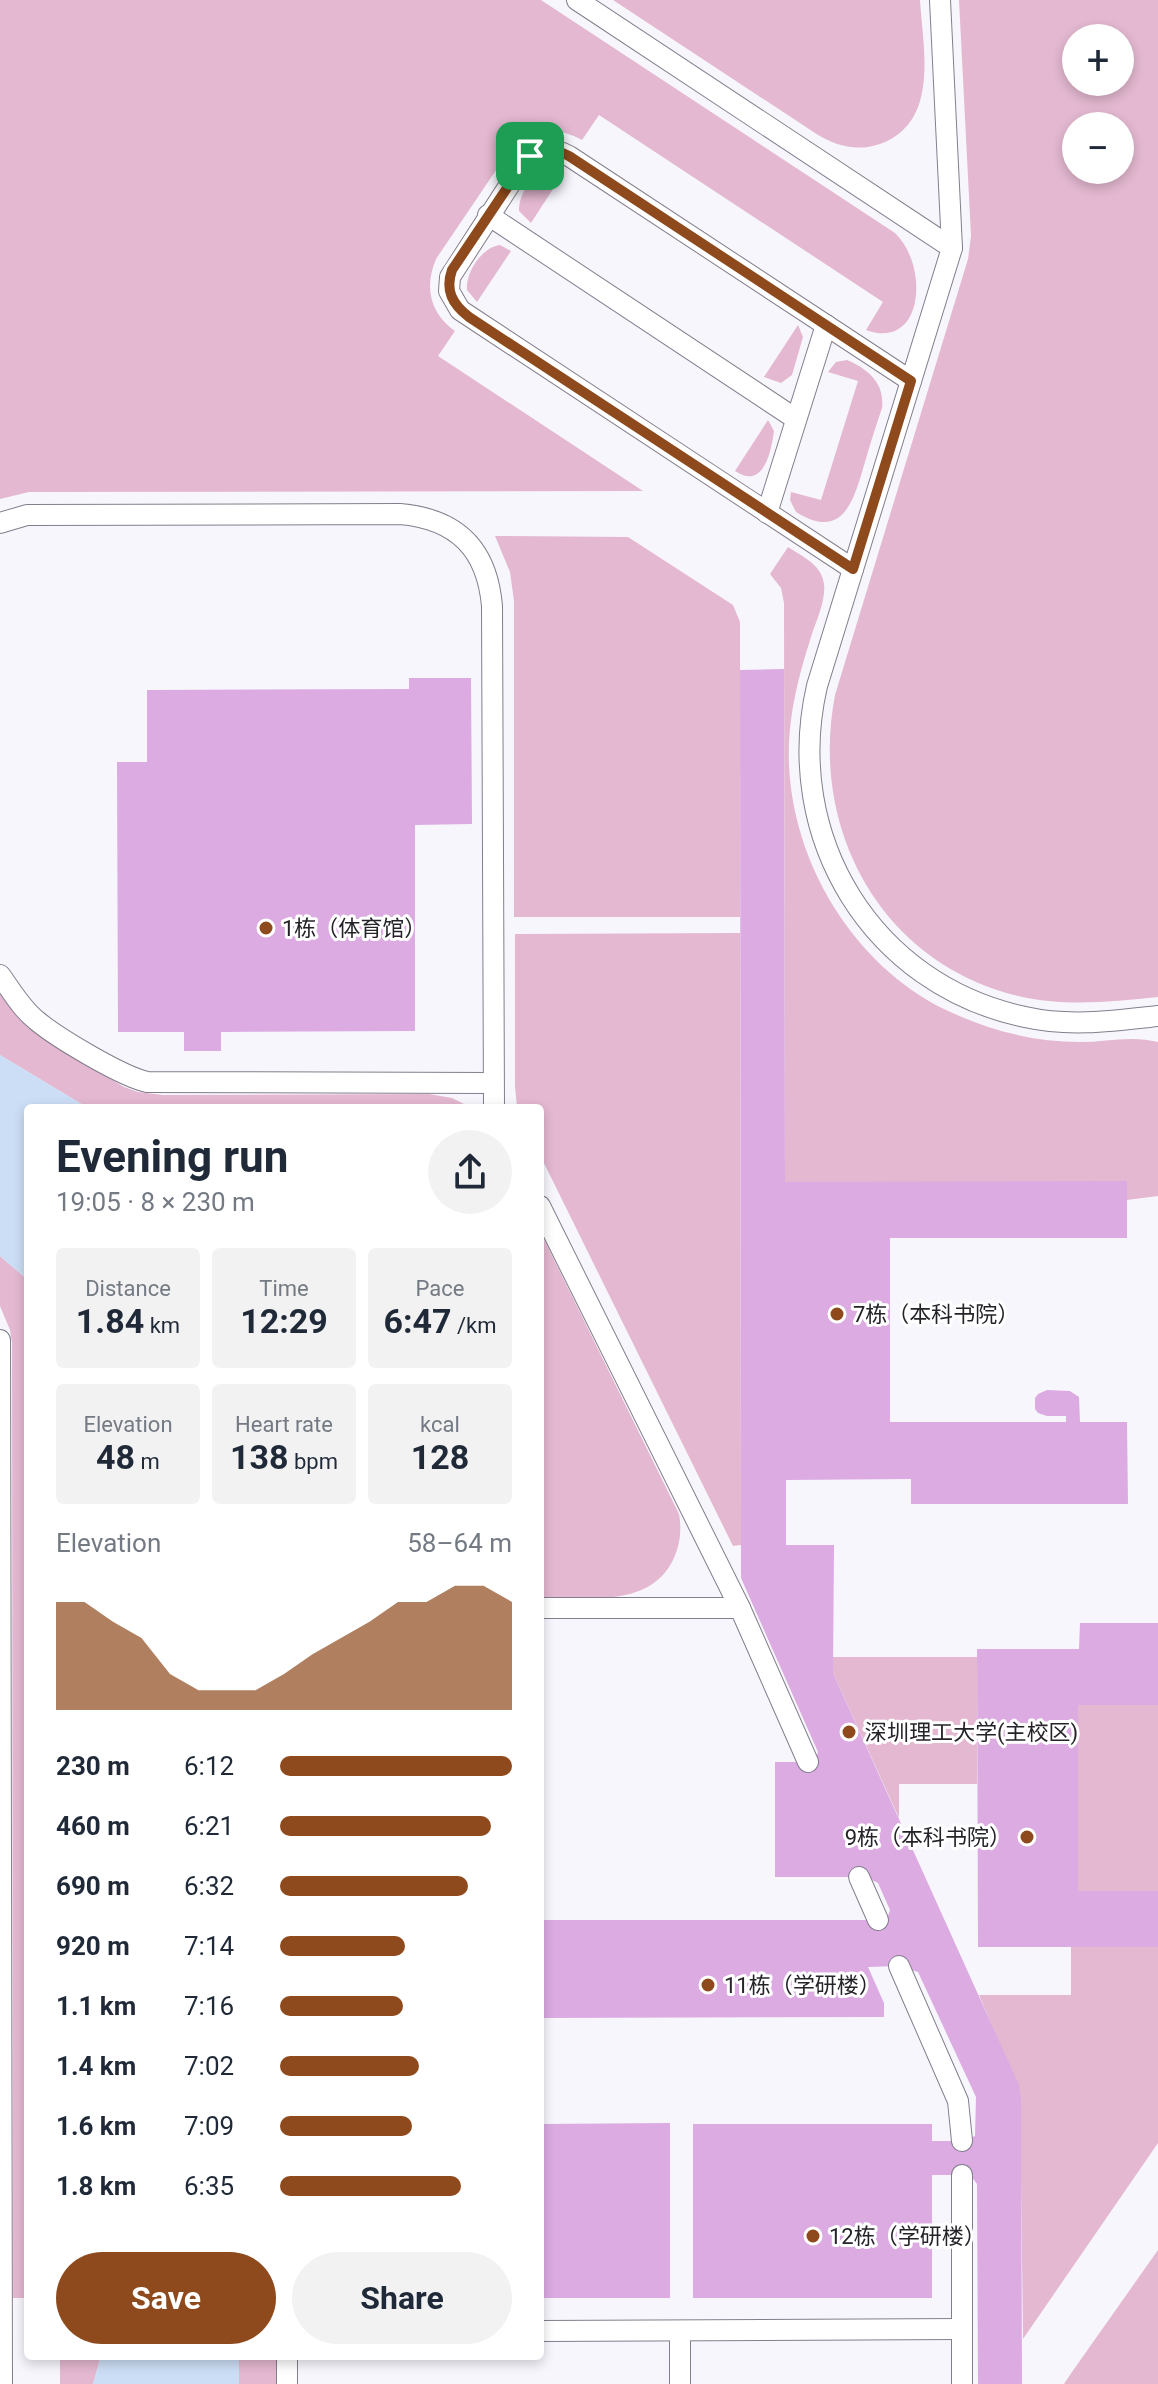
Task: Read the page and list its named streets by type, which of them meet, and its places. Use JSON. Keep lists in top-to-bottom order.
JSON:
{
  "places": [
    "1栋（体育馆）",
    "7栋（本科书院）",
    "深圳理工大学(主校区)",
    "9栋（本科书院）",
    "11栋（学研楼）",
    "12栋（学研楼）"
  ],
  "page": {
    "map_buttons": ["+", "−"],
    "heading": ["Evening run", "19:05 · 8 × 230 m"],
    "stats": [
      ["Distance", "1.84 km"],
      ["Time", "12:29"],
      ["Pace", "6:47 /km"],
      ["Elevation", "48 m"],
      ["Heart rate", "138 bpm"],
      ["kcal", "128"]
    ],
    "chart": ["Elevation", "58–64 m"],
    "list": [
      {
        "name": "230 m",
        "note": "6:12"
      },
      {
        "name": "460 m",
        "note": "6:21"
      },
      {
        "name": "690 m",
        "note": "6:32"
      },
      {
        "name": "920 m",
        "note": "7:14"
      },
      {
        "name": "1.1 km",
        "note": "7:16"
      },
      {
        "name": "1.4 km",
        "note": "7:02"
      },
      {
        "name": "1.6 km",
        "note": "7:09"
      },
      {
        "name": "1.8 km",
        "note": "6:35"
      }
    ],
    "buttons": ["Save", "Share"]
  }
}
